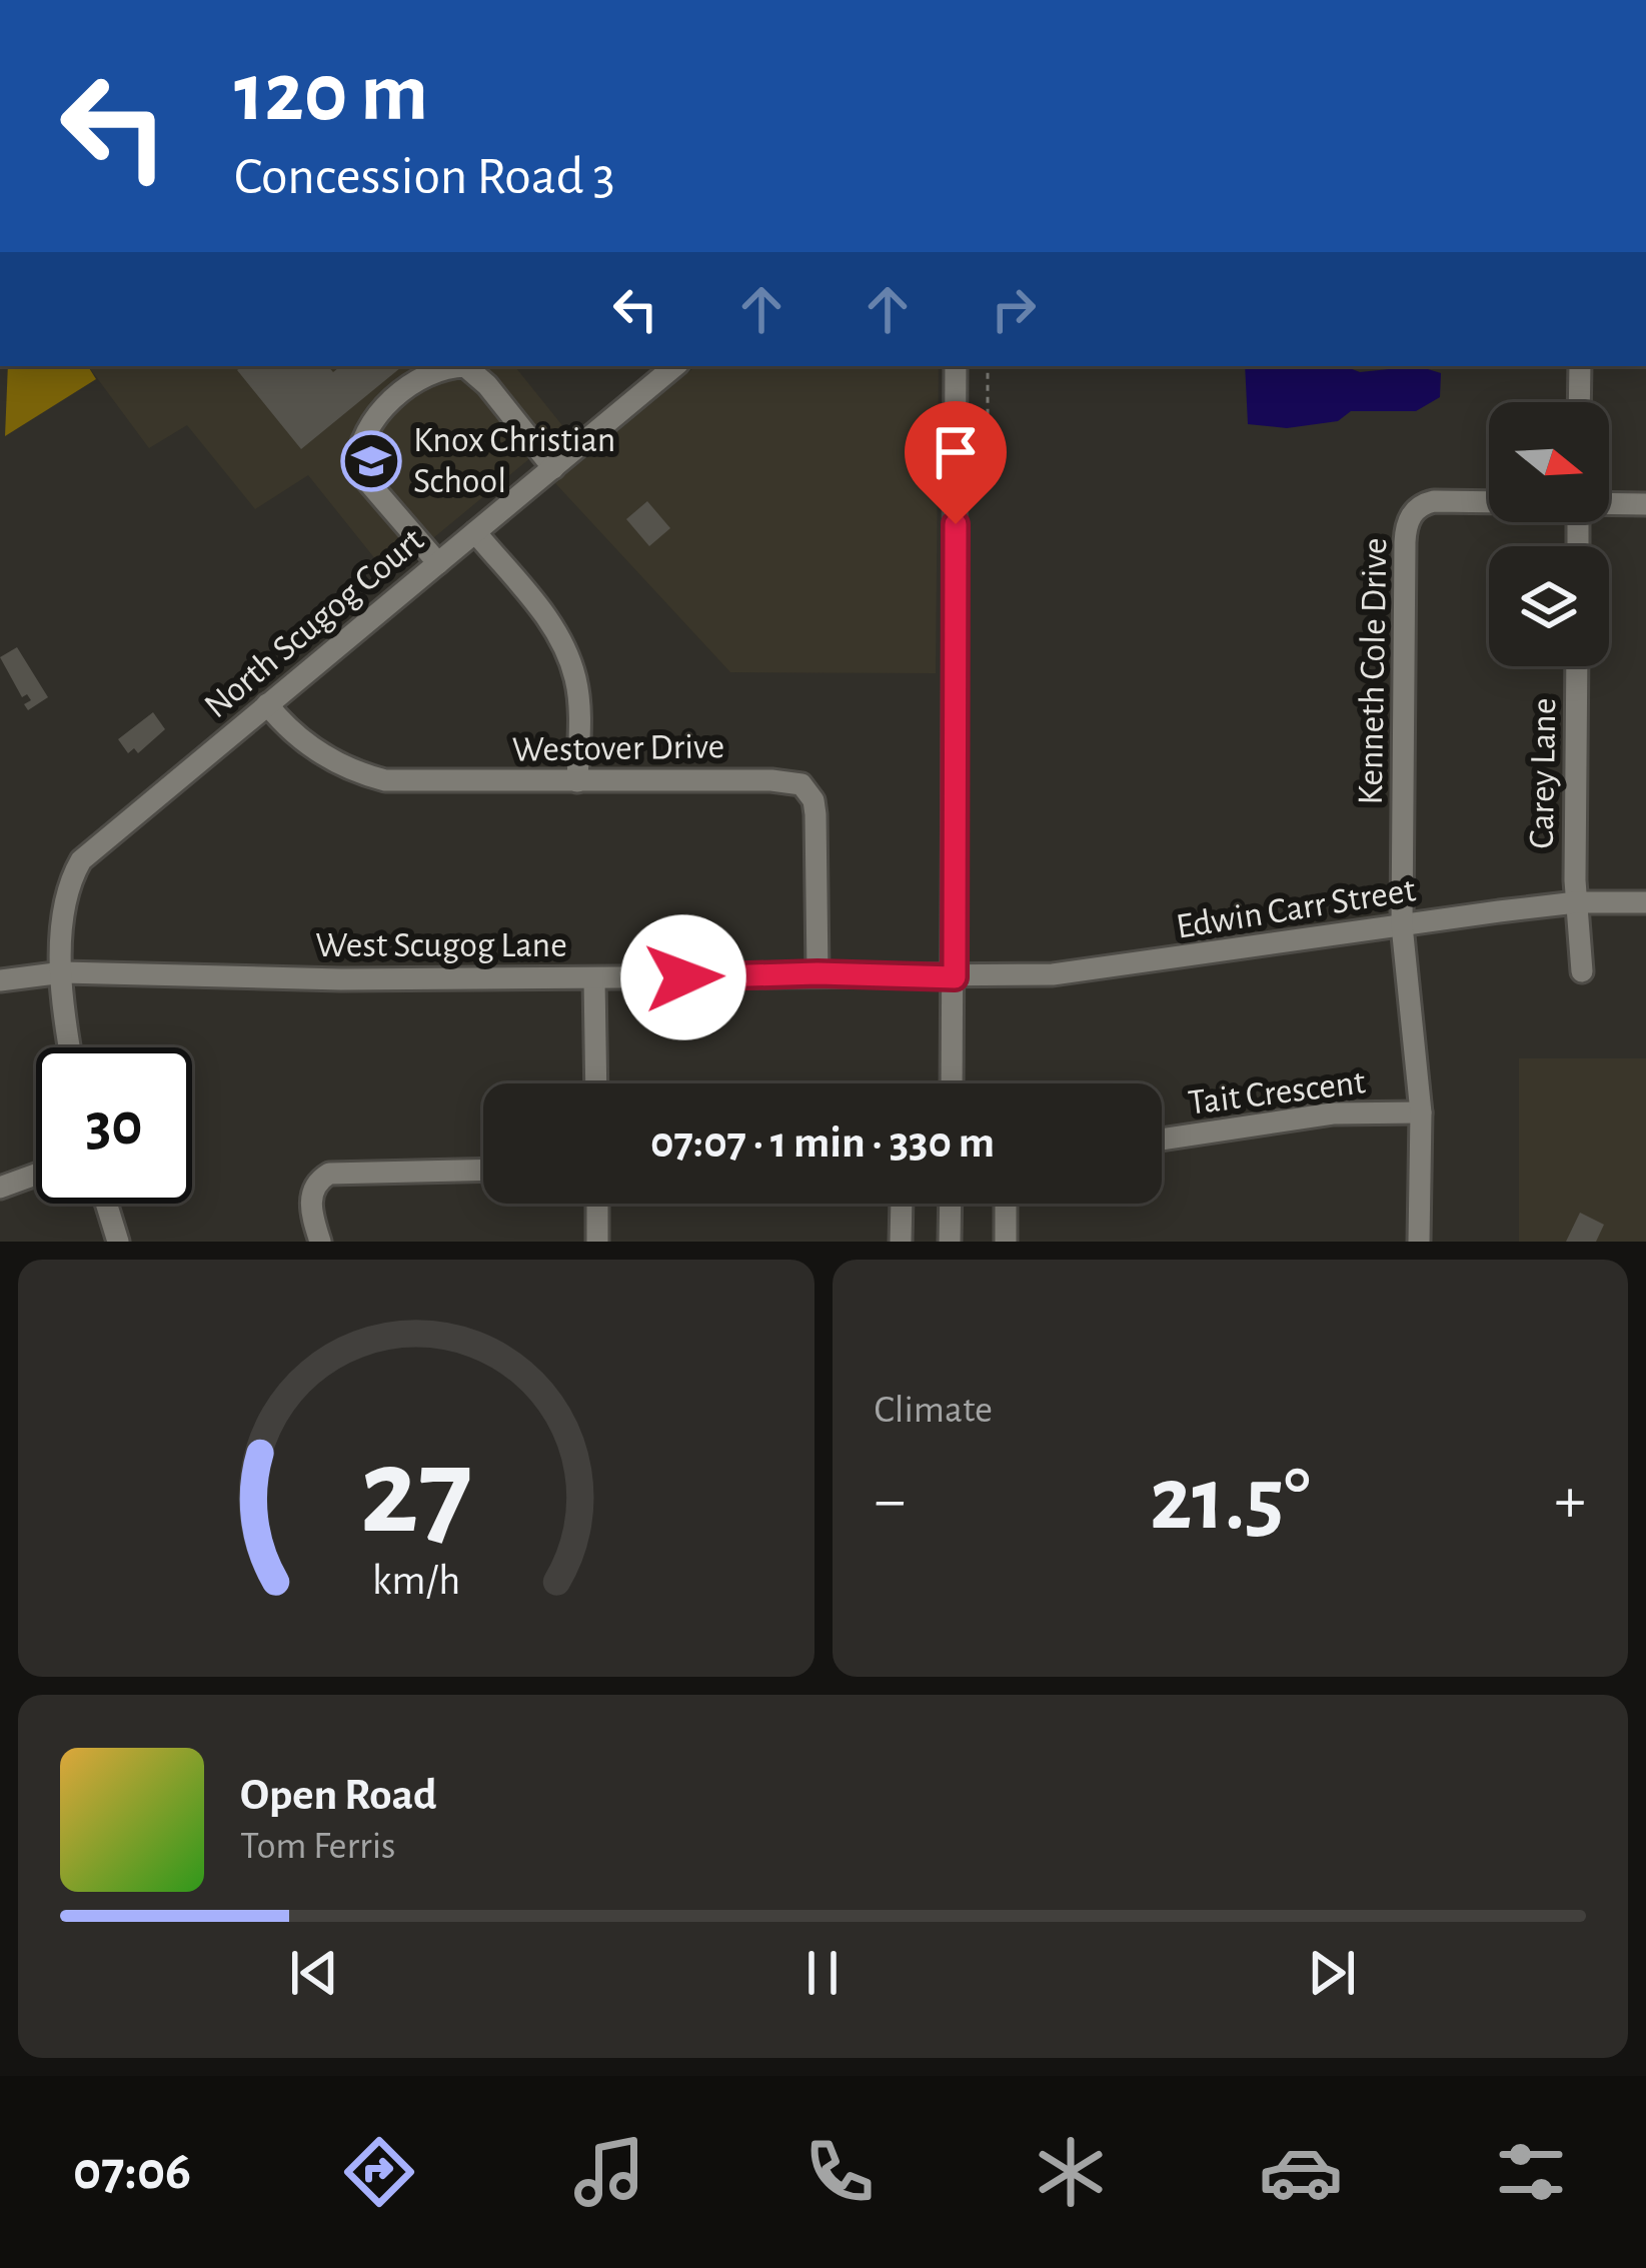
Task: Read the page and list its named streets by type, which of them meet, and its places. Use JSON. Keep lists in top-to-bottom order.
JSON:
{
  "streets": {
    "street": [
      "North Scugog Court",
      "Kenneth Cole Drive",
      "Westover Drive",
      "Carey Lane",
      "Edwin Carr Street",
      "West Scugog Lane",
      "Tait Crescent"
    ]
  },
  "crossings": [
    ["North Scugog Court", "Westover Drive"],
    ["North Scugog Court", "West Scugog Lane"],
    ["Kenneth Cole Drive", "Edwin Carr Street"],
    ["Westover Drive", "West Scugog Lane"],
    ["Carey Lane", "Edwin Carr Street"],
    ["Edwin Carr Street", "West Scugog Lane"]
  ],
  "places": {
    "school or university": ["Knox Christian School"]
  },
  "north": "right",
  "page": {
    "turn": ["120 m", "Concession Road 3"],
    "limit": "30",
    "trip": "07:07 · 1 min · 330 m",
    "tile": "Climate",
    "heat": ["−", "21.5°", "+"],
    "song": ["Open Road", "Tom Ferris"],
    "tabs": "07:06",
    "gauge": ["27", "km/h"]
  }
}
